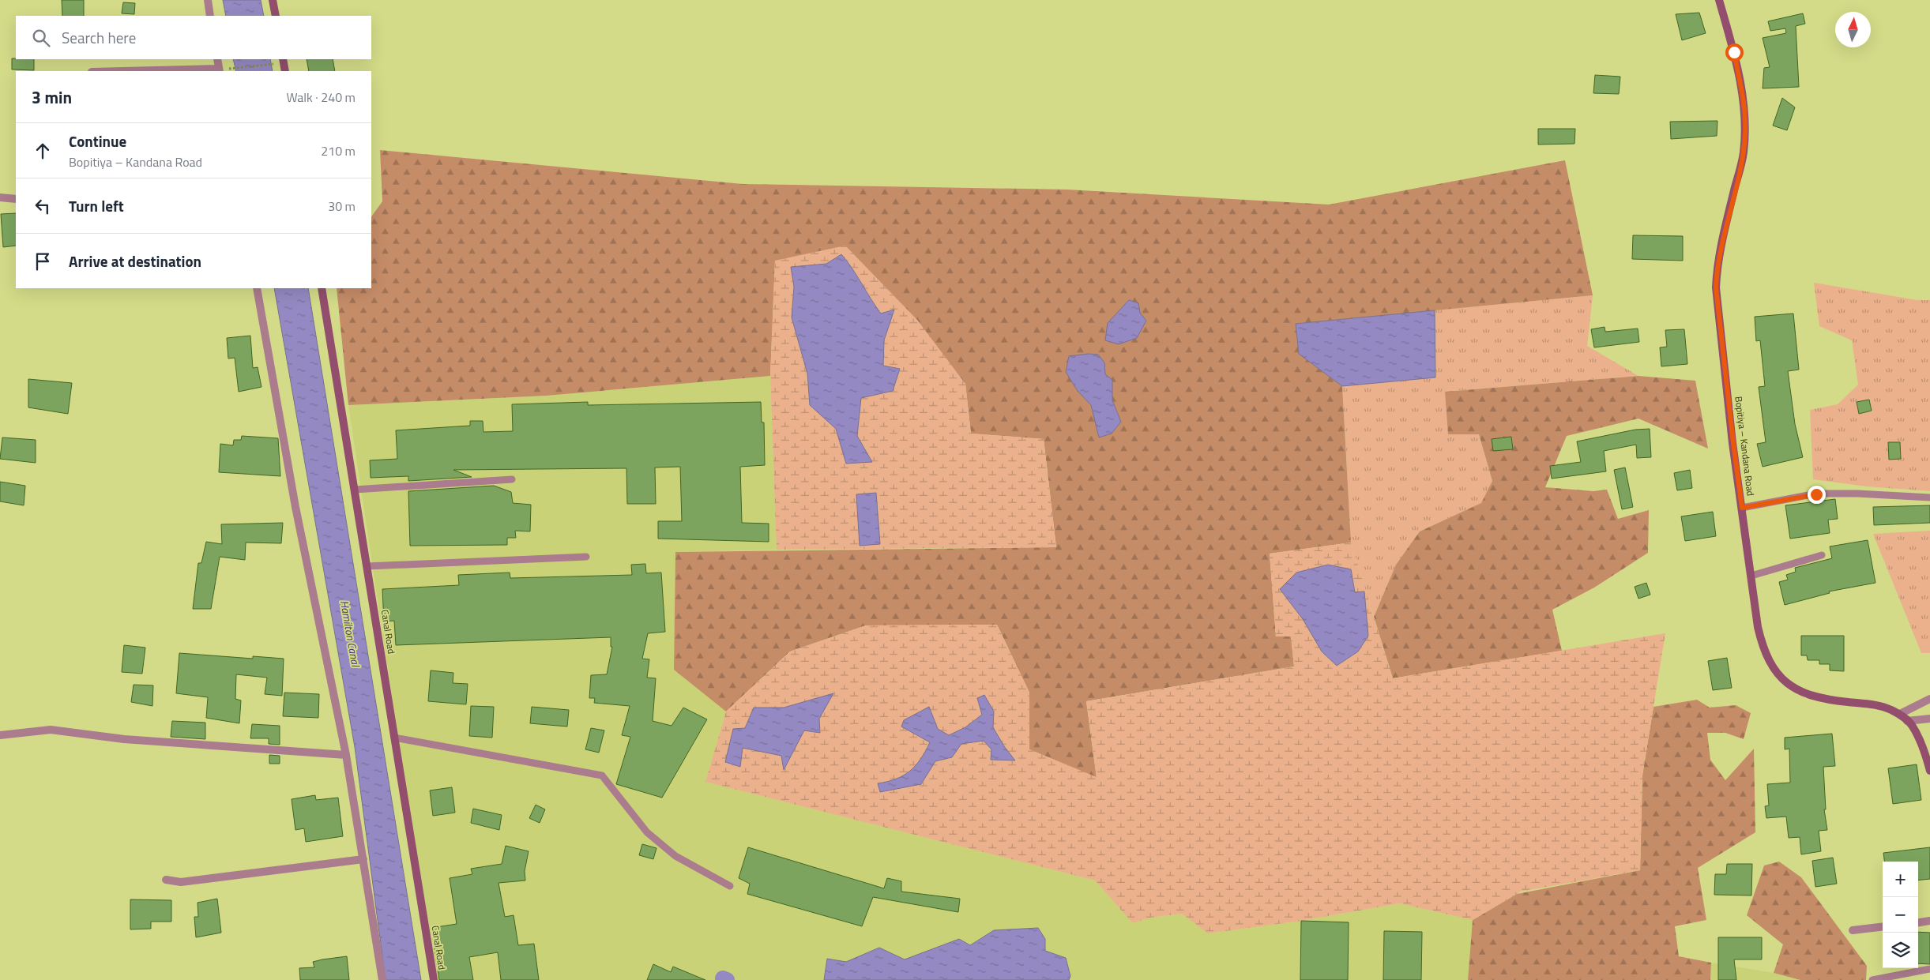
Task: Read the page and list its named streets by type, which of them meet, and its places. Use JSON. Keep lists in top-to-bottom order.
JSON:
{
  "streets": {
    "main road": ["Bopitiya – Kandana Road", "Canal Road"]
  },
  "water": ["Hamilton Canal"],
  "north": "top",
  "page": {
    "search": "Search here",
    "heading": ["3 min", "Walk · 240 m"],
    "list": [
      ["Continue", "Bopitiya – Kandana Road", "210 m"],
      ["Turn left", "30 m"],
      "Arrive at destination"
    ],
    "map_buttons": ["+", "−"]
  }
}
